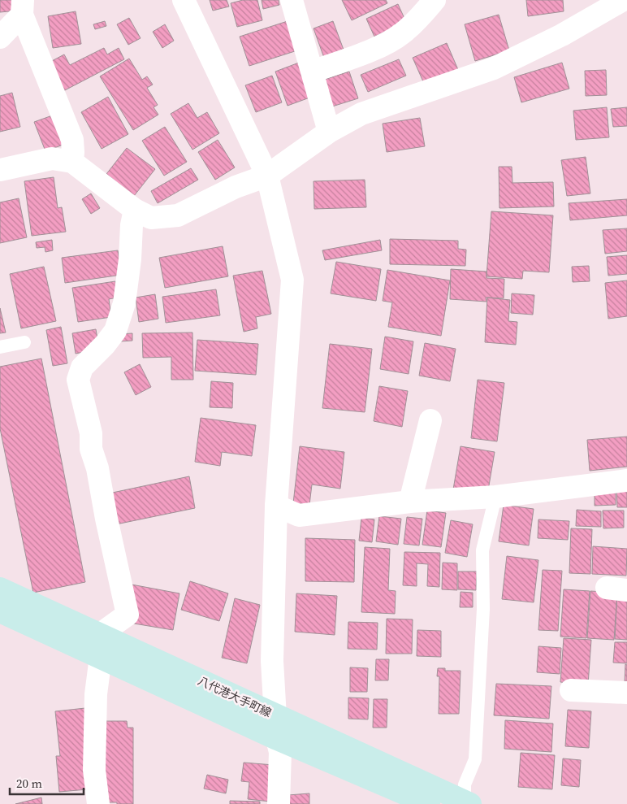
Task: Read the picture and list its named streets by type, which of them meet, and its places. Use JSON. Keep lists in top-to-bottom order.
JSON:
{
  "streets": {
    "main road": ["八代港大手町線"]
  },
  "scale_bar": "20 m"
}
